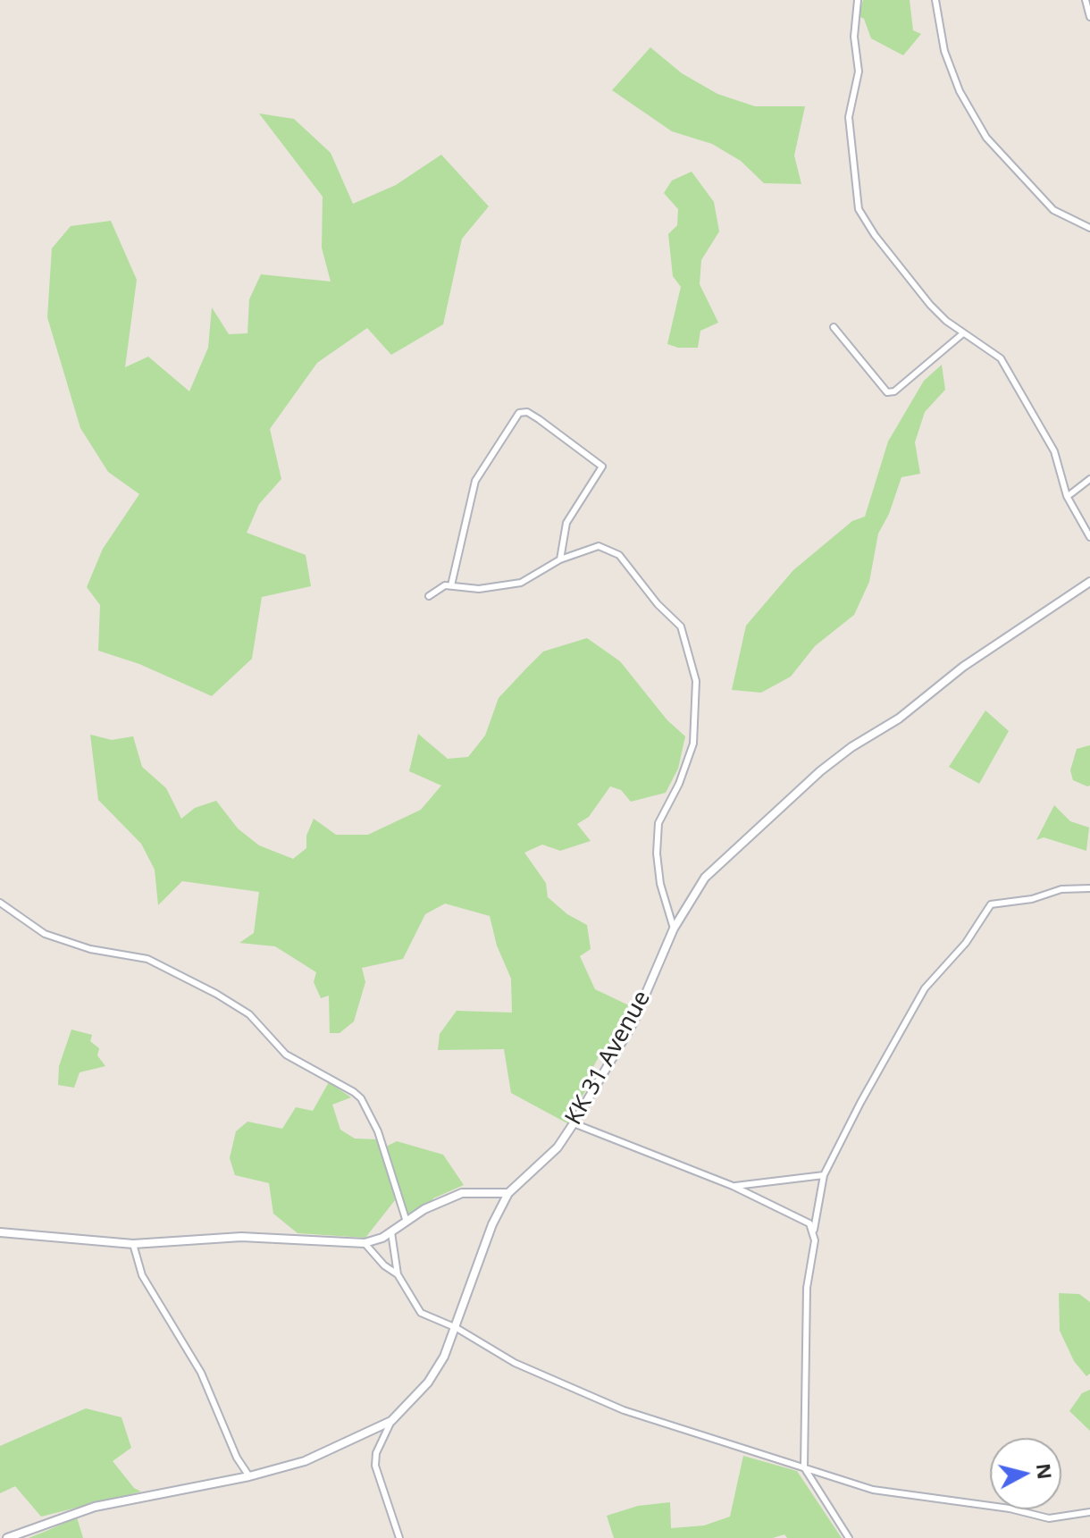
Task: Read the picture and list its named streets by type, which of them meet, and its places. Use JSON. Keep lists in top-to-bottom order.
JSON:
{
  "streets": {
    "main road": ["KK 31 Avenue"]
  },
  "north": "right"
}
